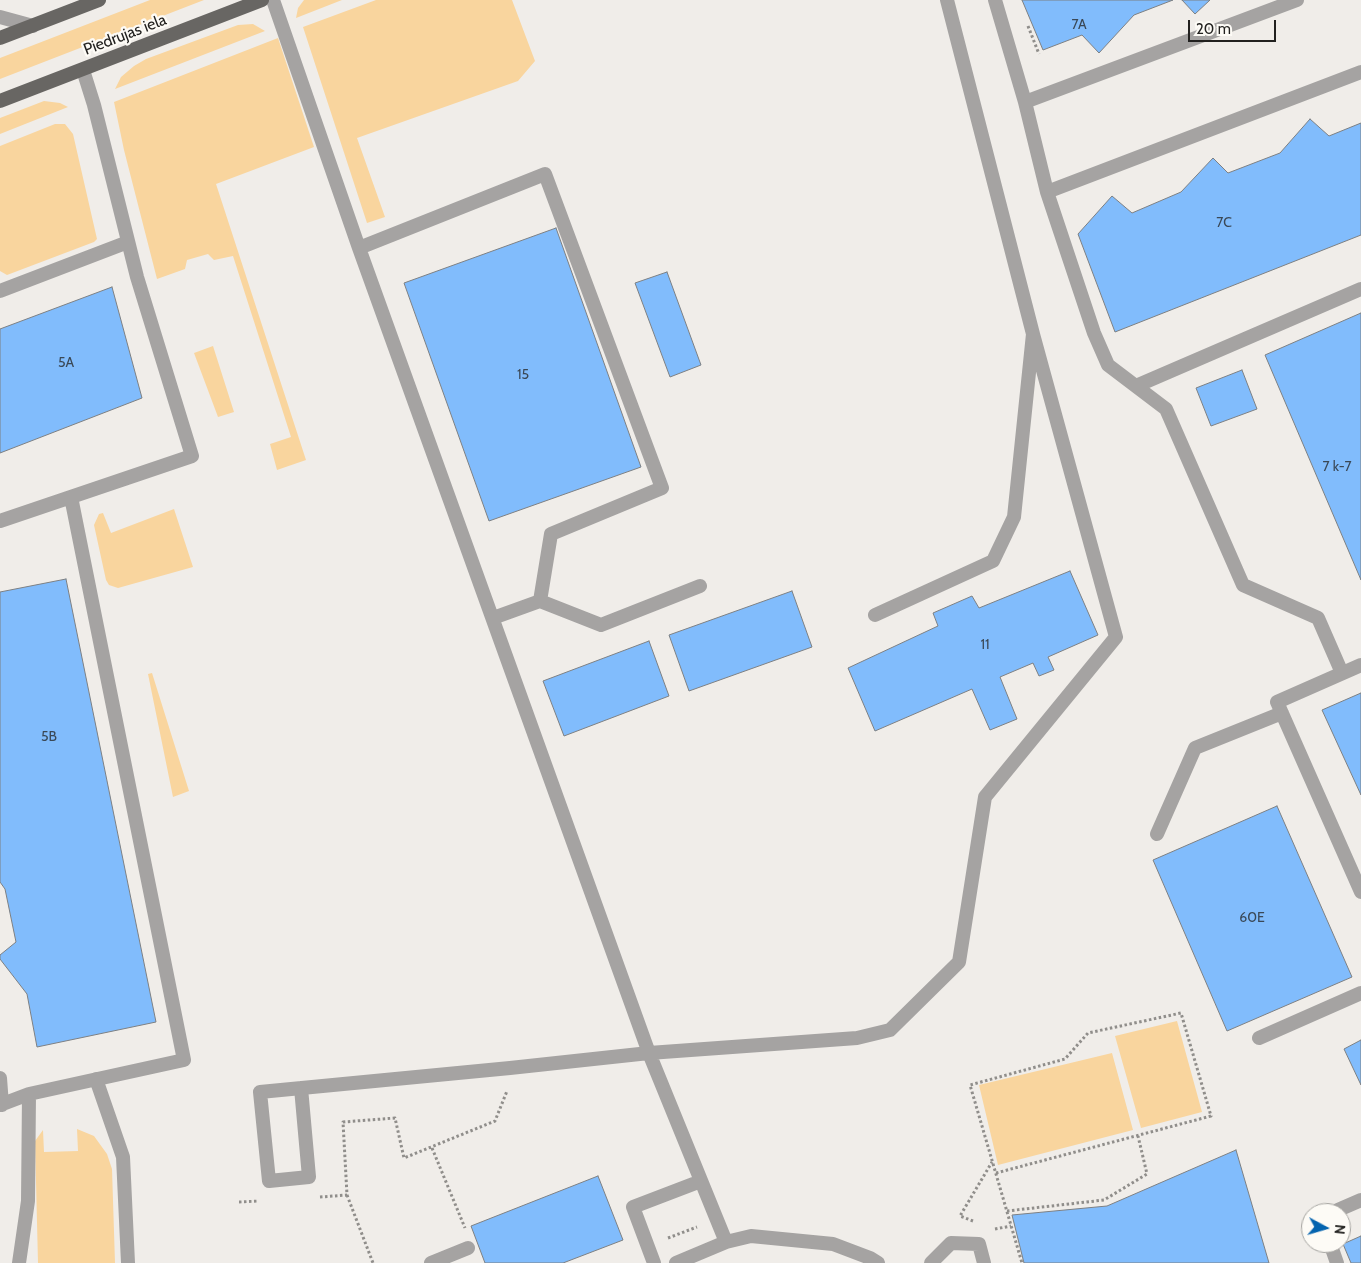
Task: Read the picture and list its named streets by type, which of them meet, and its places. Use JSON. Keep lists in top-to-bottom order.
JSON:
{
  "streets": {
    "main road": ["Piedrujas iela"]
  },
  "house_numbers": [
    "7A",
    "7C",
    "5A",
    "15",
    "7 k-7",
    "11",
    "5B",
    "60E"
  ],
  "scale_bar": "20 m",
  "north": "right"
}
